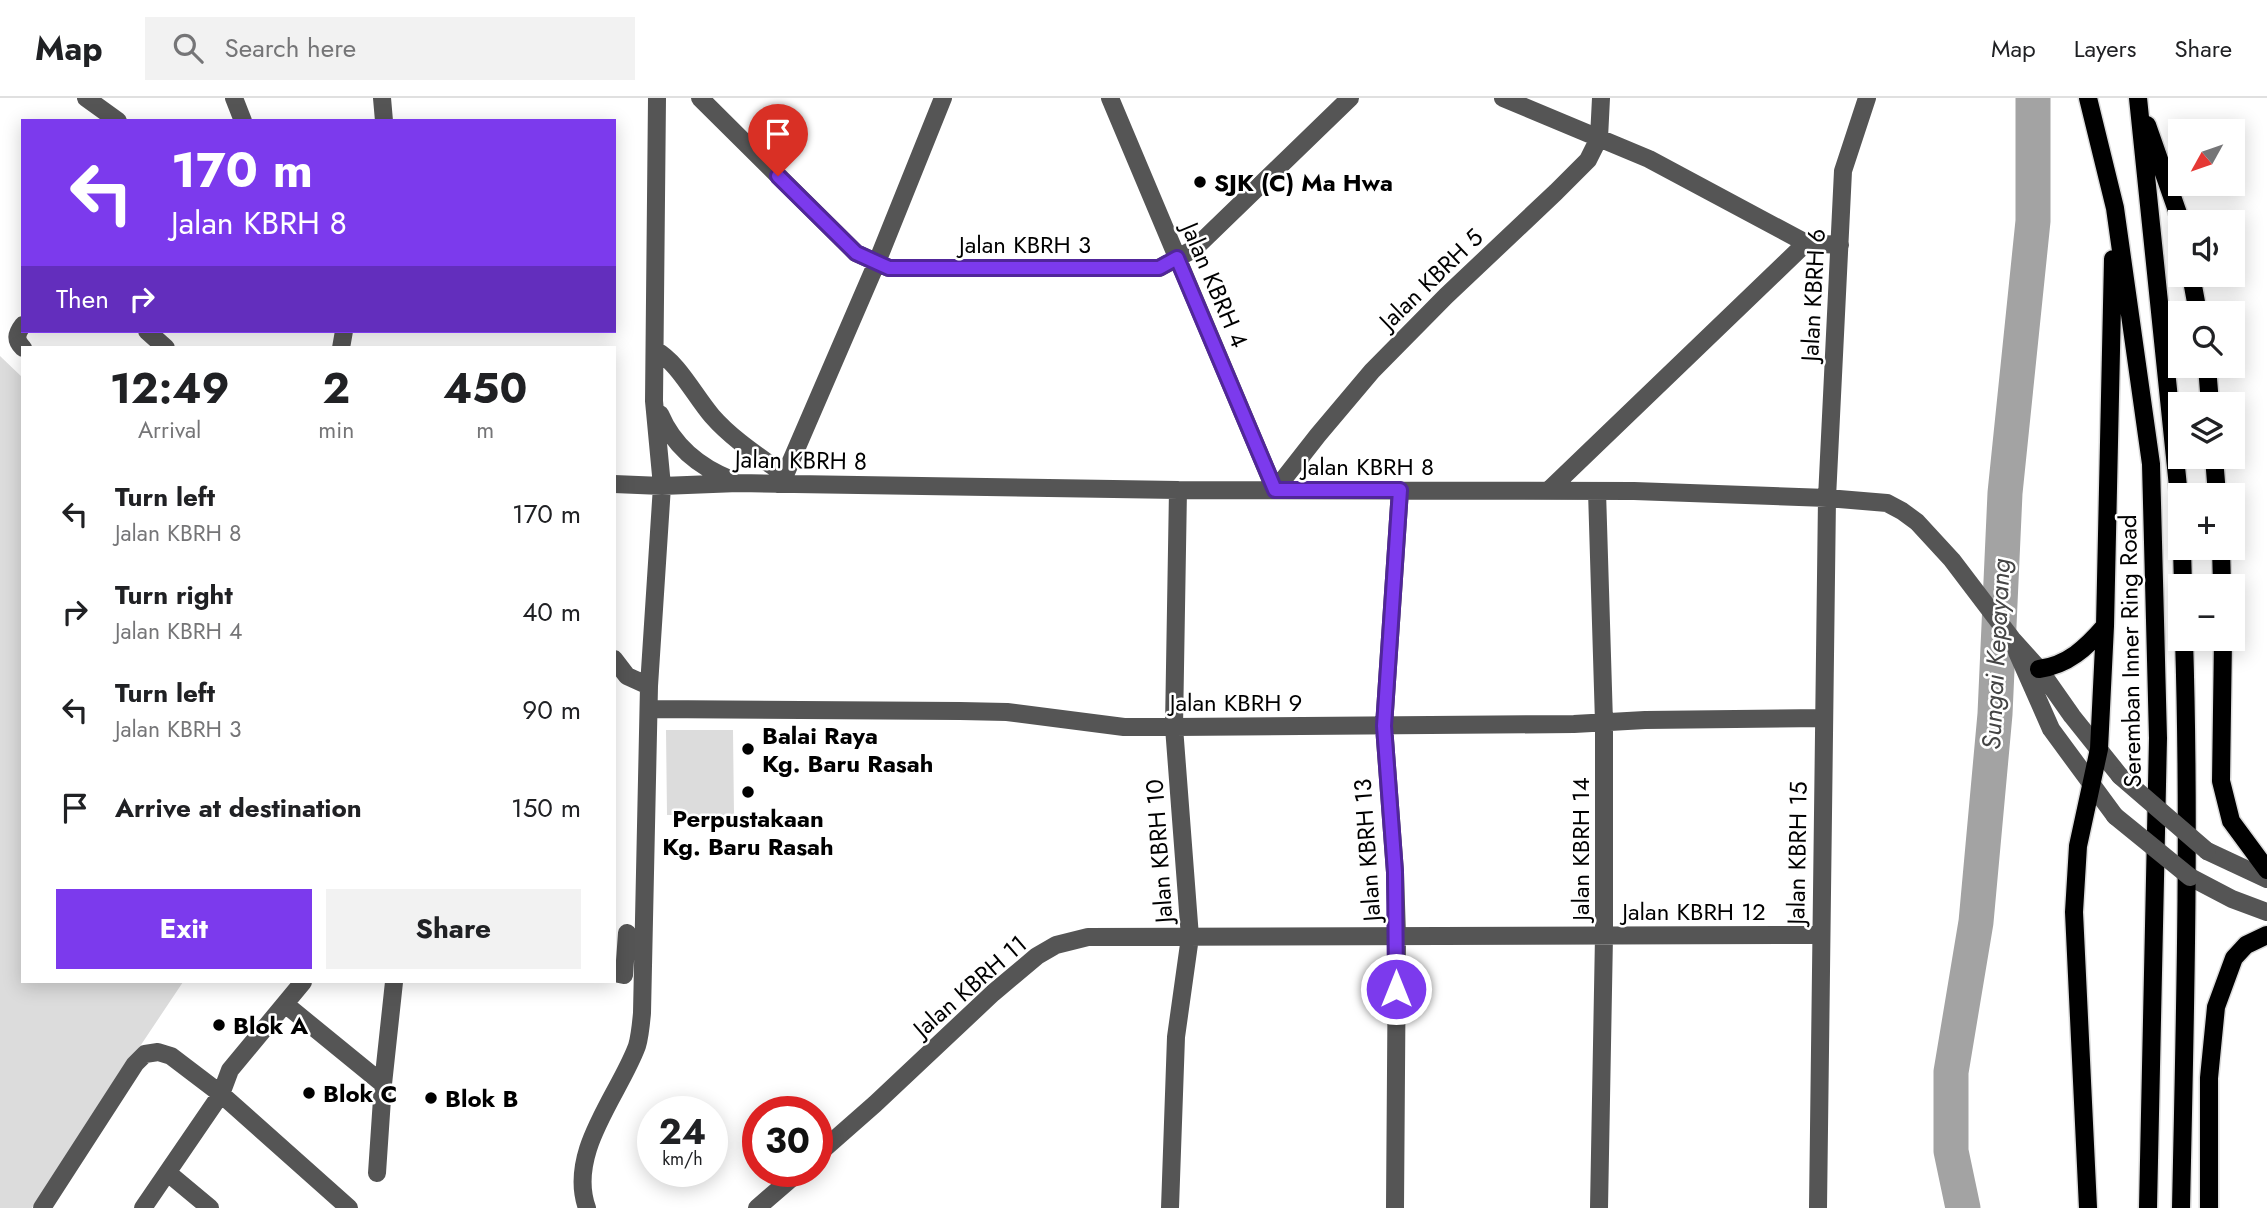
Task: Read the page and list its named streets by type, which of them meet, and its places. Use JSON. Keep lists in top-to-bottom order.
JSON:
{
  "streets": {
    "main road": ["Seremban Inner Ring Road"],
    "street": [
      "Jalan KBRH 3",
      "Jalan KBRH 5",
      "Jalan KBRH 4",
      "Jalan KBRH 6",
      "Jalan KBRH 8",
      "Jalan KBRH 9",
      "Jalan KBRH 14",
      "Jalan KBRH 13",
      "Jalan KBRH 10",
      "Jalan KBRH 15",
      "Jalan KBRH 12",
      "Jalan KBRH 11"
    ]
  },
  "crossings": [
    ["Jalan KBRH 3", "Jalan KBRH 4"],
    ["Jalan KBRH 5", "Jalan KBRH 4"],
    ["Jalan KBRH 5", "Jalan KBRH 8"],
    ["Jalan KBRH 4", "Jalan KBRH 8"],
    ["Jalan KBRH 6", "Jalan KBRH 8"],
    ["Jalan KBRH 6", "Jalan KBRH 15"],
    ["Jalan KBRH 8", "Jalan KBRH 14"],
    ["Jalan KBRH 8", "Jalan KBRH 13"],
    ["Jalan KBRH 8", "Jalan KBRH 10"],
    ["Jalan KBRH 8", "Jalan KBRH 15"],
    ["Jalan KBRH 9", "Jalan KBRH 14"],
    ["Jalan KBRH 9", "Jalan KBRH 13"],
    ["Jalan KBRH 9", "Jalan KBRH 10"],
    ["Jalan KBRH 9", "Jalan KBRH 15"],
    ["Jalan KBRH 14", "Jalan KBRH 12"],
    ["Jalan KBRH 13", "Jalan KBRH 12"],
    ["Jalan KBRH 10", "Jalan KBRH 12"],
    ["Jalan KBRH 10", "Jalan KBRH 11"],
    ["Jalan KBRH 15", "Jalan KBRH 12"],
    ["Jalan KBRH 12", "Jalan KBRH 11"]
  ],
  "water": ["Sungai Kepayang"],
  "places": [
    "SJK (C) Ma Hwa",
    "Balai Raya Kg. Baru Rasah",
    "Perpustakaan Kg. Baru Rasah",
    "Blok A",
    "Blok C",
    "Blok B"
  ],
  "north": "bottom left",
  "page": {
    "header": "Map",
    "search": "Search here",
    "nav": ["Map", "Layers", "Share"],
    "map_buttons": ["+", "−"],
    "turn": ["170 m", "Jalan KBRH 8"],
    "then": "Then",
    "eta": [
      "12:49",
      "Arrival",
      "2",
      "min",
      "450",
      "m"
    ],
    "list": [
      {
        "name": "Turn left",
        "note": "Jalan KBRH 8",
        "value": "170 m"
      },
      {
        "name": "Turn right",
        "note": "Jalan KBRH 4",
        "value": "40 m"
      },
      {
        "name": "Turn left",
        "note": "Jalan KBRH 3",
        "value": "90 m"
      },
      {
        "name": "Arrive at destination",
        "value": "150 m"
      }
    ],
    "buttons": ["Exit", "Share"],
    "speed": "24 km/h",
    "limit": "30"
  }
}
